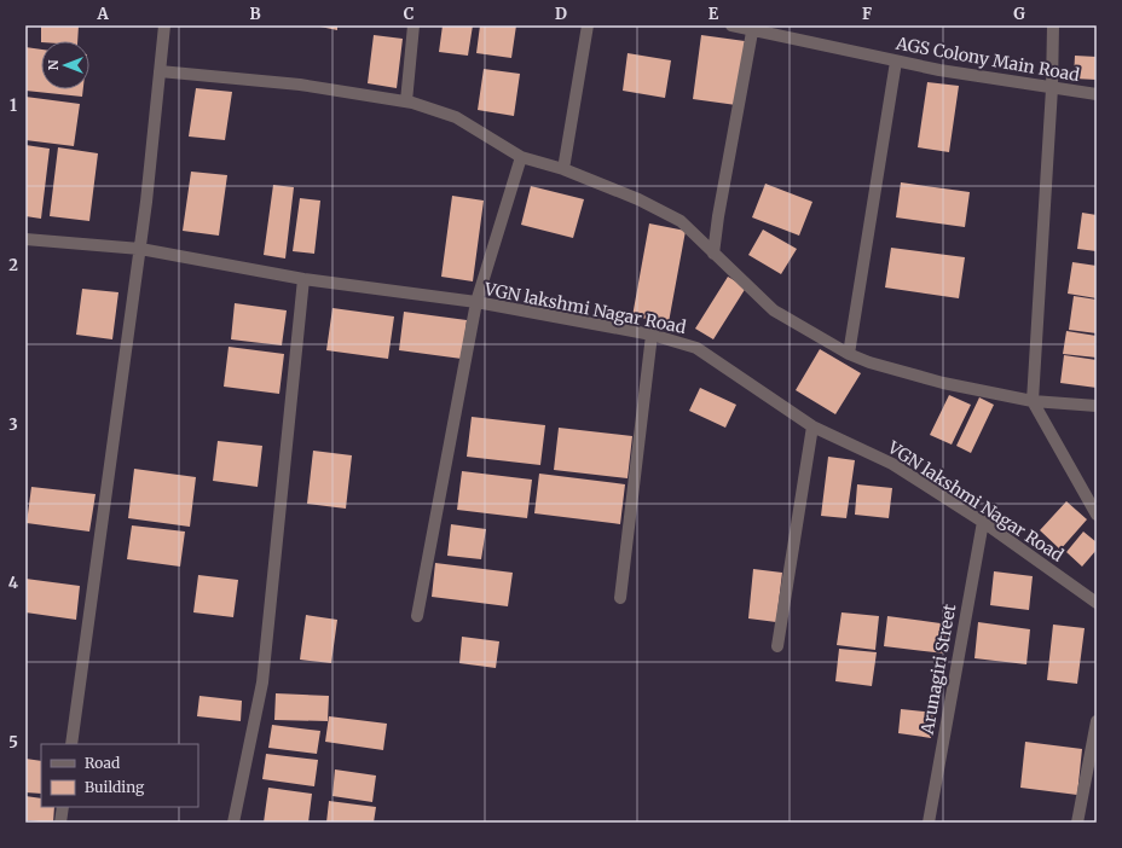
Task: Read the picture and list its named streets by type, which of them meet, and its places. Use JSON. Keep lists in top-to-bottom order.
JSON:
{
  "streets": {
    "street": ["AGS Colony Main Road", "VGN lakshmi Nagar Road", "Arunagiri Street"]
  },
  "crossings": [
    ["VGN lakshmi Nagar Road", "Arunagiri Street"]
  ],
  "legend": ["Road", "Building"],
  "north": "left",
  "grid": {
    "columns": [
      "A",
      "B",
      "C",
      "D",
      "E",
      "F",
      "G"
    ],
    "rows": [
      "1",
      "2",
      "3",
      "4",
      "5"
    ]
  }
}
